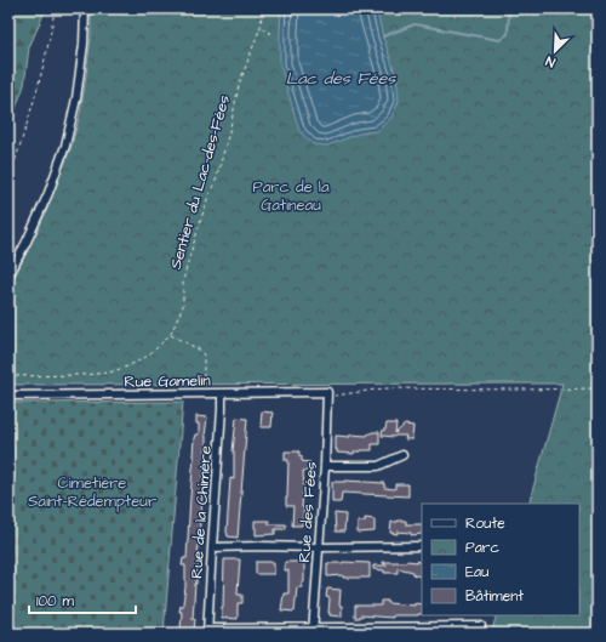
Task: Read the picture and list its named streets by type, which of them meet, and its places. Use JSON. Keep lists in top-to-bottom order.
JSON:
{
  "streets": {
    "street": ["Rue Gamelin", "Rue de la Chimère", "Rue des Fées"],
    "path": ["Sentier du Lac-des-Fées"]
  },
  "crossings": [
    ["Rue Gamelin", "Rue de la Chimère"],
    ["Rue Gamelin", "Rue des Fées"]
  ],
  "water": ["Lac des Fées"],
  "parks": ["Parc de la Gatineau", "Cimetière Saint-Rédempteur"],
  "legend": [
    "Route",
    "Parc",
    "Eau",
    "Bâtiment"
  ],
  "scale_bar": "100 m",
  "north": "bottom left"
}
